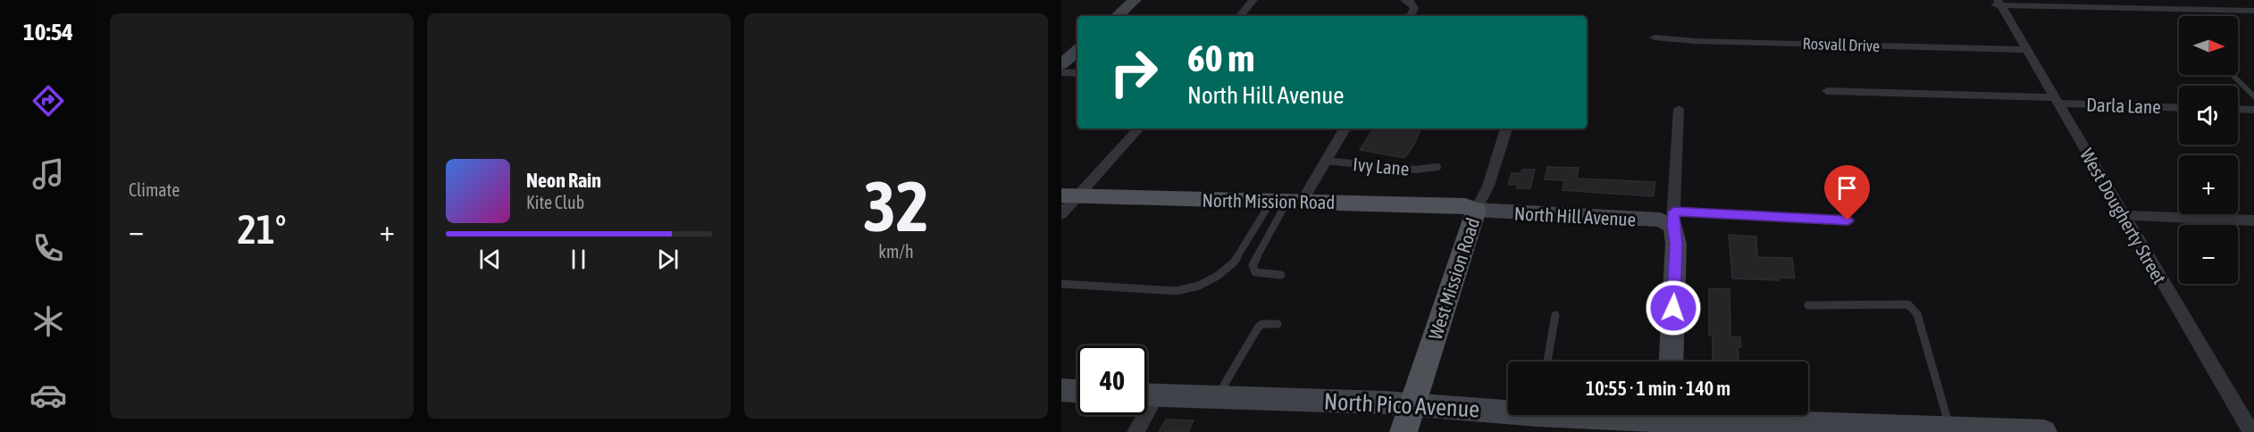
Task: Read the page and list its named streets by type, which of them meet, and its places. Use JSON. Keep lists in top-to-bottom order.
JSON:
{
  "streets": {
    "main road": ["North Mission Road", "West Mission Road"],
    "street": [
      "Rosvall Drive",
      "Darla Lane",
      "North Hill Avenue",
      "West Dougherty Street",
      "North Pico Avenue"
    ],
    "lane": ["Ivy Lane"]
  },
  "crossings": [
    ["Rosvall Drive", "West Dougherty Street"],
    ["Darla Lane", "West Dougherty Street"],
    ["North Mission Road", "North Hill Avenue"],
    ["North Mission Road", "West Mission Road"],
    ["North Hill Avenue", "West Mission Road"],
    ["West Mission Road", "North Pico Avenue"]
  ],
  "north": "right",
  "page": {
    "tabs": "10:54",
    "tile": [
      "Climate",
      ["32", "km/h"]
    ],
    "map_buttons": ["+", "−"],
    "turn": ["60 m", "North Hill Avenue"],
    "song": ["Neon Rain", "Kite Club"],
    "heat": ["−", "21°", "+"],
    "limit": "40",
    "trip": "10:55 · 1 min · 140 m"
  }
}
